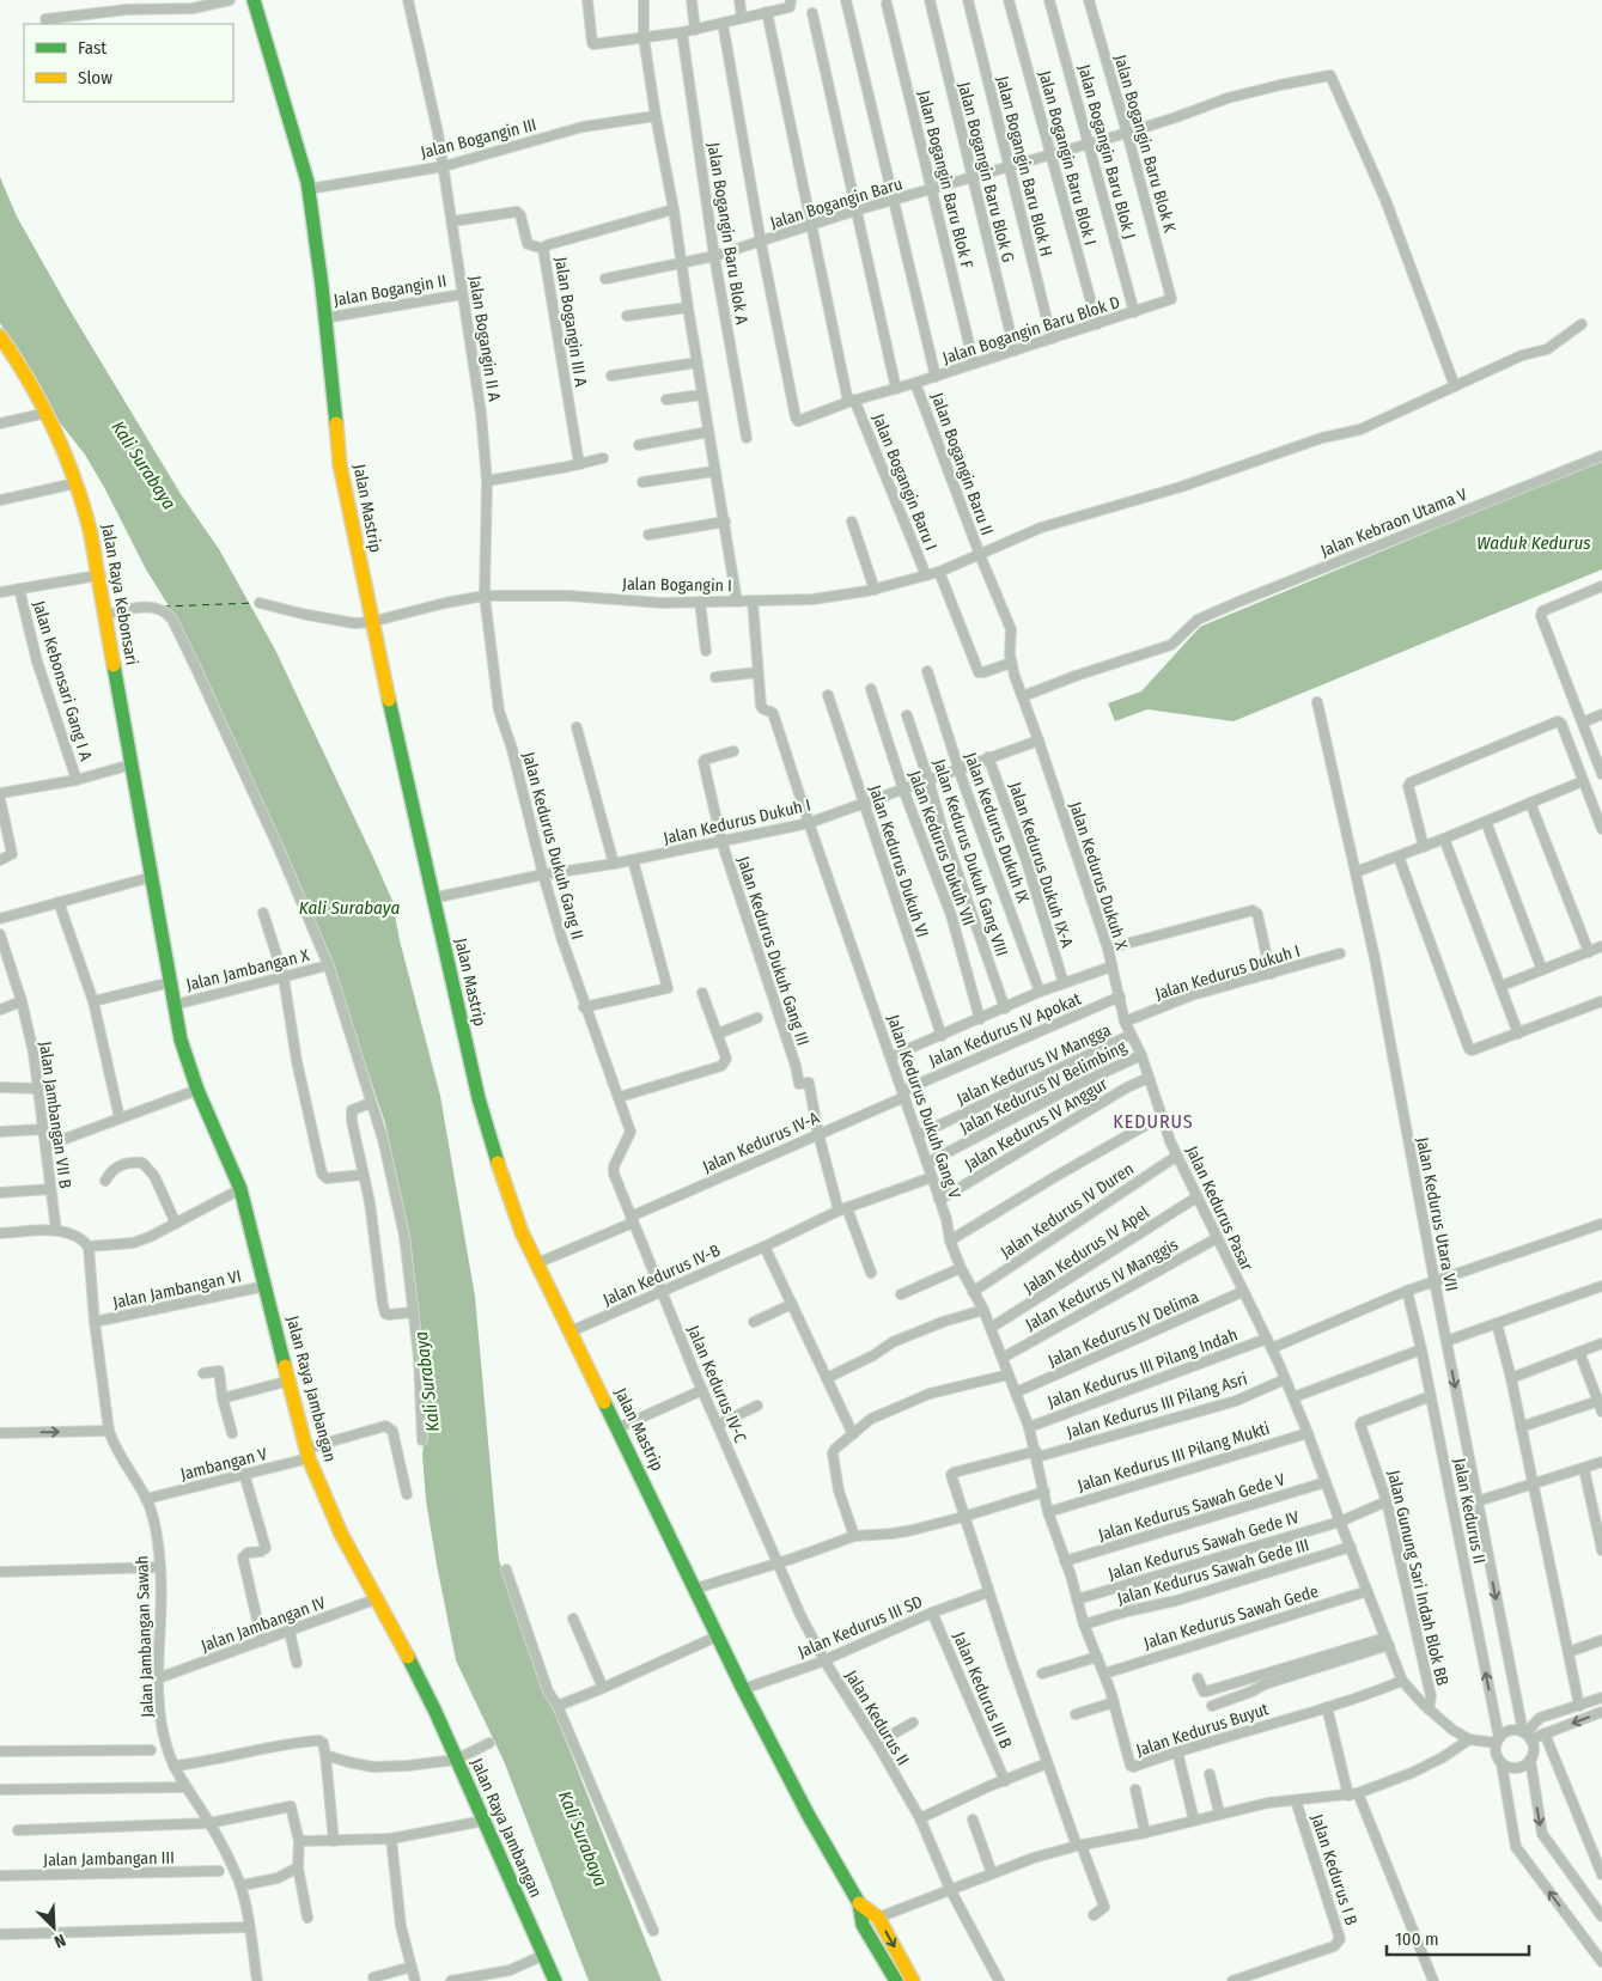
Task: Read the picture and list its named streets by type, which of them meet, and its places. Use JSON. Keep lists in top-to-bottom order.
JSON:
{
  "streets": {
    "main road": ["Jalan Mastrip", "Jalan Raya Kebonsari", "Jalan Raya Jambangan"],
    "street": [
      "Jalan Bogangin III",
      "Jalan Bogangin Baru Blok K",
      "Jalan Bogangin Baru Blok J",
      "Jalan Bogangin Baru Blok I",
      "Jalan Bogangin Baru Blok H",
      "Jalan Bogangin Baru Blok G",
      "Jalan Bogangin Baru Blok F",
      "Jalan Bogangin Baru",
      "Jalan Bogangin Baru Blok A",
      "Jalan Bogangin II",
      "Jalan Bogangin III A",
      "Jalan Bogangin Baru Blok D",
      "Jalan Bogangin II A",
      "Jalan Bogangin Baru II",
      "Jalan Bogangin Baru I",
      "Jalan Kebraon Utama V",
      "Jalan Bogangin I",
      "Jalan Kebonsari Gang I A",
      "Jalan Kedurus Dukuh I",
      "Jalan Kedurus Dukuh IX",
      "Jalan Kedurus Dukuh Gang II",
      "Jalan Kedurus Dukuh VII",
      "Jalan Kedurus Dukuh Gang VIII",
      "Jalan Kedurus Dukuh VI",
      "Jalan Kedurus Dukuh IX-A",
      "Jalan Kedurus Dukuh X",
      "Jalan Kedurus Dukuh Gang III",
      "Jalan Jambangan X",
      "Jalan Kedurus IV Apokat",
      "Jalan Kedurus IV Mangga",
      "Jalan Kedurus IV Belimbing",
      "Jalan Kedurus Dukuh Gang V",
      "Jalan Jambangan VII B",
      "Jalan Kedurus IV Anggur",
      "Jalan Kedurus IV-A",
      "Jalan Kedurus Pasar",
      "Jalan Kedurus IV Duren",
      "Jalan Kedurus Utara VII",
      "Jalan Kedurus IV Apel",
      "Jalan Kedurus IV-B",
      "Jalan Kedurus IV Manggis",
      "Jalan Jambangan VI",
      "Jalan Kedurus IV Delima",
      "Jalan Kedurus III Pilang Indah",
      "Jalan Kedurus IV-C",
      "Jalan Kedurus III Pilang Asri",
      "Jalan Kedurus III Pilang Mukti",
      "Jambangan V",
      "Jalan Kedurus Sawah Gede V",
      "Jalan Kedurus II",
      "Jalan Kedurus Sawah Gede IV",
      "Jalan Kedurus Sawah Gede III",
      "Jalan Gunung Sari Indah Blok BB",
      "Jalan Kedurus Sawah Gede",
      "Jalan Jambangan IV",
      "Jalan Kedurus III SD",
      "Jalan Jambangan Sawah",
      "Jalan Kedurus III B",
      "Jalan Kedurus Buyut",
      "Jalan Jambangan III",
      "Jalan Kedurus I B"
    ]
  },
  "crossings": [
    ["Jalan Bogangin III", "Jalan Bogangin II A"],
    ["Jalan Bogangin III", "Jalan Mastrip"],
    ["Jalan Bogangin Baru Blok K", "Jalan Bogangin Baru"],
    ["Jalan Bogangin Baru Blok K", "Jalan Bogangin Baru Blok D"],
    ["Jalan Bogangin Baru Blok J", "Jalan Bogangin Baru"],
    ["Jalan Bogangin Baru Blok J", "Jalan Bogangin Baru Blok D"],
    ["Jalan Bogangin Baru Blok I", "Jalan Bogangin Baru"],
    ["Jalan Bogangin Baru Blok I", "Jalan Bogangin Baru Blok D"],
    ["Jalan Bogangin Baru Blok H", "Jalan Bogangin Baru"],
    ["Jalan Bogangin Baru Blok H", "Jalan Bogangin Baru Blok D"],
    ["Jalan Bogangin Baru Blok G", "Jalan Bogangin Baru"],
    ["Jalan Bogangin Baru Blok G", "Jalan Bogangin Baru Blok D"],
    ["Jalan Bogangin Baru Blok F", "Jalan Bogangin Baru"],
    ["Jalan Bogangin Baru Blok F", "Jalan Bogangin Baru Blok D"],
    ["Jalan Bogangin Baru", "Jalan Bogangin Baru Blok A"],
    ["Jalan Bogangin Baru", "Jalan Bogangin Baru Blok D"],
    ["Jalan Bogangin Baru", "Jalan Bogangin Baru I"],
    ["Jalan Bogangin Baru", "Jalan Bogangin I"],
    ["Jalan Bogangin II", "Jalan Bogangin II A"],
    ["Jalan Bogangin II", "Jalan Mastrip"],
    ["Jalan Bogangin Baru Blok D", "Jalan Bogangin Baru II"],
    ["Jalan Bogangin Baru Blok D", "Jalan Bogangin Baru I"],
    ["Jalan Bogangin II A", "Jalan Bogangin I"],
    ["Jalan Bogangin II A", "Jalan Kedurus Dukuh Gang II"],
    ["Jalan Bogangin Baru II", "Jalan Bogangin I"],
    ["Jalan Bogangin Baru II", "Jalan Kedurus Dukuh X"],
    ["Jalan Bogangin Baru I", "Jalan Bogangin I"],
    ["Jalan Mastrip", "Jalan Bogangin I"],
    ["Jalan Mastrip", "Jalan Kedurus Dukuh I"],
    ["Jalan Mastrip", "Jalan Kedurus IV-A"],
    ["Jalan Mastrip", "Jalan Kedurus IV-B"],
    ["Jalan Mastrip", "Jalan Kedurus III SD"],
    ["Jalan Kebraon Utama V", "Jalan Kedurus Dukuh X"],
    ["Jalan Bogangin I", "Jalan Kedurus Dukuh Gang II"],
    ["Jalan Raya Kebonsari", "Jalan Raya Jambangan"],
    ["Jalan Kedurus Dukuh I", "Jalan Kedurus Dukuh IX"],
    ["Jalan Kedurus Dukuh I", "Jalan Kedurus Dukuh Gang II"],
    ["Jalan Kedurus Dukuh I", "Jalan Kedurus Dukuh VII"],
    ["Jalan Kedurus Dukuh I", "Jalan Kedurus Dukuh Gang VIII"],
    ["Jalan Kedurus Dukuh I", "Jalan Kedurus Dukuh VI"],
    ["Jalan Kedurus Dukuh I", "Jalan Kedurus Dukuh IX-A"],
    ["Jalan Kedurus Dukuh I", "Jalan Kedurus Dukuh X"],
    ["Jalan Kedurus Dukuh I", "Jalan Kedurus Dukuh Gang III"],
    ["Jalan Kedurus Dukuh I", "Jalan Kedurus Dukuh Gang V"],
    ["Jalan Kedurus Dukuh I", "Jalan Kedurus Pasar"],
    ["Jalan Kedurus Dukuh Gang II", "Jalan Kedurus IV-A"],
    ["Jalan Kedurus Dukuh Gang II", "Jalan Kedurus IV-C"],
    ["Jalan Kedurus Dukuh X", "Jalan Kedurus IV Apokat"],
    ["Jalan Kedurus Dukuh X", "Jalan Kedurus Pasar"],
    ["Jalan Kedurus Dukuh Gang III", "Jalan Kedurus IV-A"],
    ["Jalan Jambangan X", "Jalan Raya Jambangan"],
    ["Jalan Kedurus IV Apokat", "Jalan Kedurus Dukuh Gang V"],
    ["Jalan Kedurus IV Apokat", "Jalan Kedurus IV-A"],
    ["Jalan Kedurus IV Mangga", "Jalan Kedurus Dukuh Gang V"],
    ["Jalan Kedurus IV Mangga", "Jalan Kedurus Pasar"],
    ["Jalan Kedurus IV Belimbing", "Jalan Kedurus Dukuh Gang V"],
    ["Jalan Kedurus IV Belimbing", "Jalan Kedurus Pasar"],
    ["Jalan Kedurus Dukuh Gang V", "Jalan Kedurus IV Anggur"],
    ["Jalan Kedurus Dukuh Gang V", "Jalan Kedurus IV-A"],
    ["Jalan Kedurus Dukuh Gang V", "Jalan Kedurus IV Duren"],
    ["Jalan Kedurus Dukuh Gang V", "Jalan Kedurus IV Apel"],
    ["Jalan Kedurus Dukuh Gang V", "Jalan Kedurus IV-B"],
    ["Jalan Kedurus Dukuh Gang V", "Jalan Kedurus IV Manggis"],
    ["Jalan Kedurus Dukuh Gang V", "Jalan Kedurus IV Delima"],
    ["Jalan Kedurus Dukuh Gang V", "Jalan Kedurus III Pilang Indah"],
    ["Jalan Kedurus Dukuh Gang V", "Jalan Kedurus III Pilang Asri"],
    ["Jalan Kedurus Dukuh Gang V", "Jalan Kedurus III Pilang Mukti"],
    ["Jalan Kedurus Dukuh Gang V", "Jalan Kedurus Buyut"],
    ["Jalan Kedurus IV Anggur", "Jalan Kedurus Pasar"],
    ["Jalan Kedurus IV-A", "Jalan Kedurus IV-C"],
    ["Jalan Kedurus Pasar", "Jalan Kedurus IV Duren"],
    ["Jalan Kedurus Pasar", "Jalan Kedurus IV Apel"],
    ["Jalan Kedurus Pasar", "Jalan Kedurus IV Manggis"],
    ["Jalan Kedurus Pasar", "Jalan Kedurus IV Delima"],
    ["Jalan Kedurus Pasar", "Jalan Kedurus III Pilang Indah"],
    ["Jalan Kedurus Utara VII", "Jalan Kedurus III Pilang Indah"],
    ["Jalan Kedurus Utara VII", "Jalan Kedurus II"],
    ["Jalan Kedurus IV-B", "Jalan Kedurus IV-C"],
    ["Jalan Jambangan VI", "Jalan Raya Jambangan"],
    ["Jalan Jambangan VI", "Jalan Jambangan Sawah"],
    ["Jalan Kedurus III Pilang Indah", "Jalan Kedurus II"],
    ["Jalan Kedurus IV-C", "Jalan Kedurus II"],
    ["Jalan Raya Jambangan", "Jambangan V"],
    ["Jalan Raya Jambangan", "Jalan Jambangan IV"],
    ["Jalan Kedurus III Pilang Mukti", "Jalan Kedurus Buyut"],
    ["Jambangan V", "Jalan Jambangan Sawah"],
    ["Jalan Kedurus Sawah Gede V", "Jalan Kedurus Buyut"],
    ["Jalan Kedurus II", "Jalan Gunung Sari Indah Blok BB"],
    ["Jalan Kedurus II", "Jalan Kedurus III SD"],
    ["Jalan Kedurus Sawah Gede IV", "Jalan Kedurus Buyut"],
    ["Jalan Kedurus Sawah Gede III", "Jalan Kedurus Buyut"],
    ["Jalan Kedurus Sawah Gede", "Jalan Kedurus Buyut"],
    ["Jalan Jambangan IV", "Jalan Jambangan Sawah"],
    ["Jalan Kedurus III SD", "Jalan Kedurus III B"]
  ],
  "one_way": ["Jalan Kedurus II"],
  "districts": ["KEDURUS"],
  "water": ["Kali Surabaya", "Waduk Kedurus"],
  "legend": ["Fast", "Slow"],
  "scale_bar": "100 m",
  "north": "bottom right"
}
